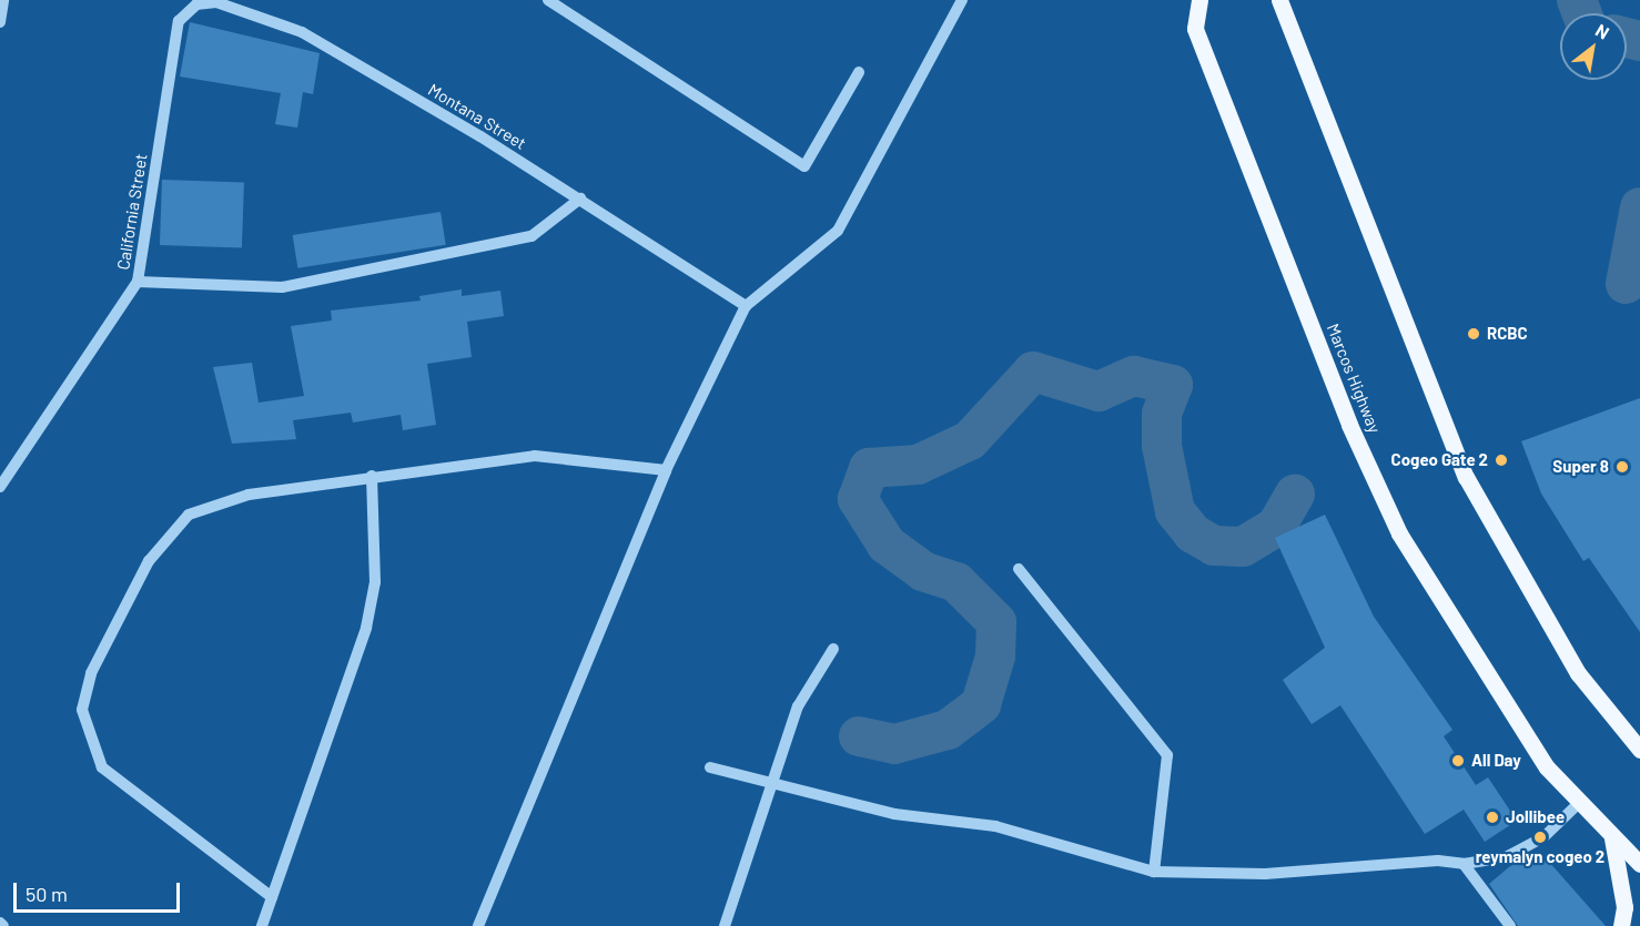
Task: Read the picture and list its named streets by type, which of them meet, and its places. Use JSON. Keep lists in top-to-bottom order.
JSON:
{
  "streets": {
    "main road": ["Marcos Highway"],
    "street": ["Montana Street", "California Street"]
  },
  "crossings": [
    ["Montana Street", "California Street"]
  ],
  "places": [
    "RCBC",
    "Cogeo Gate 2",
    "Super 8",
    "All Day",
    "Jollibee",
    "reymalyn cogeo 2"
  ],
  "scale_bar": "50 m",
  "north": "top right"
}
